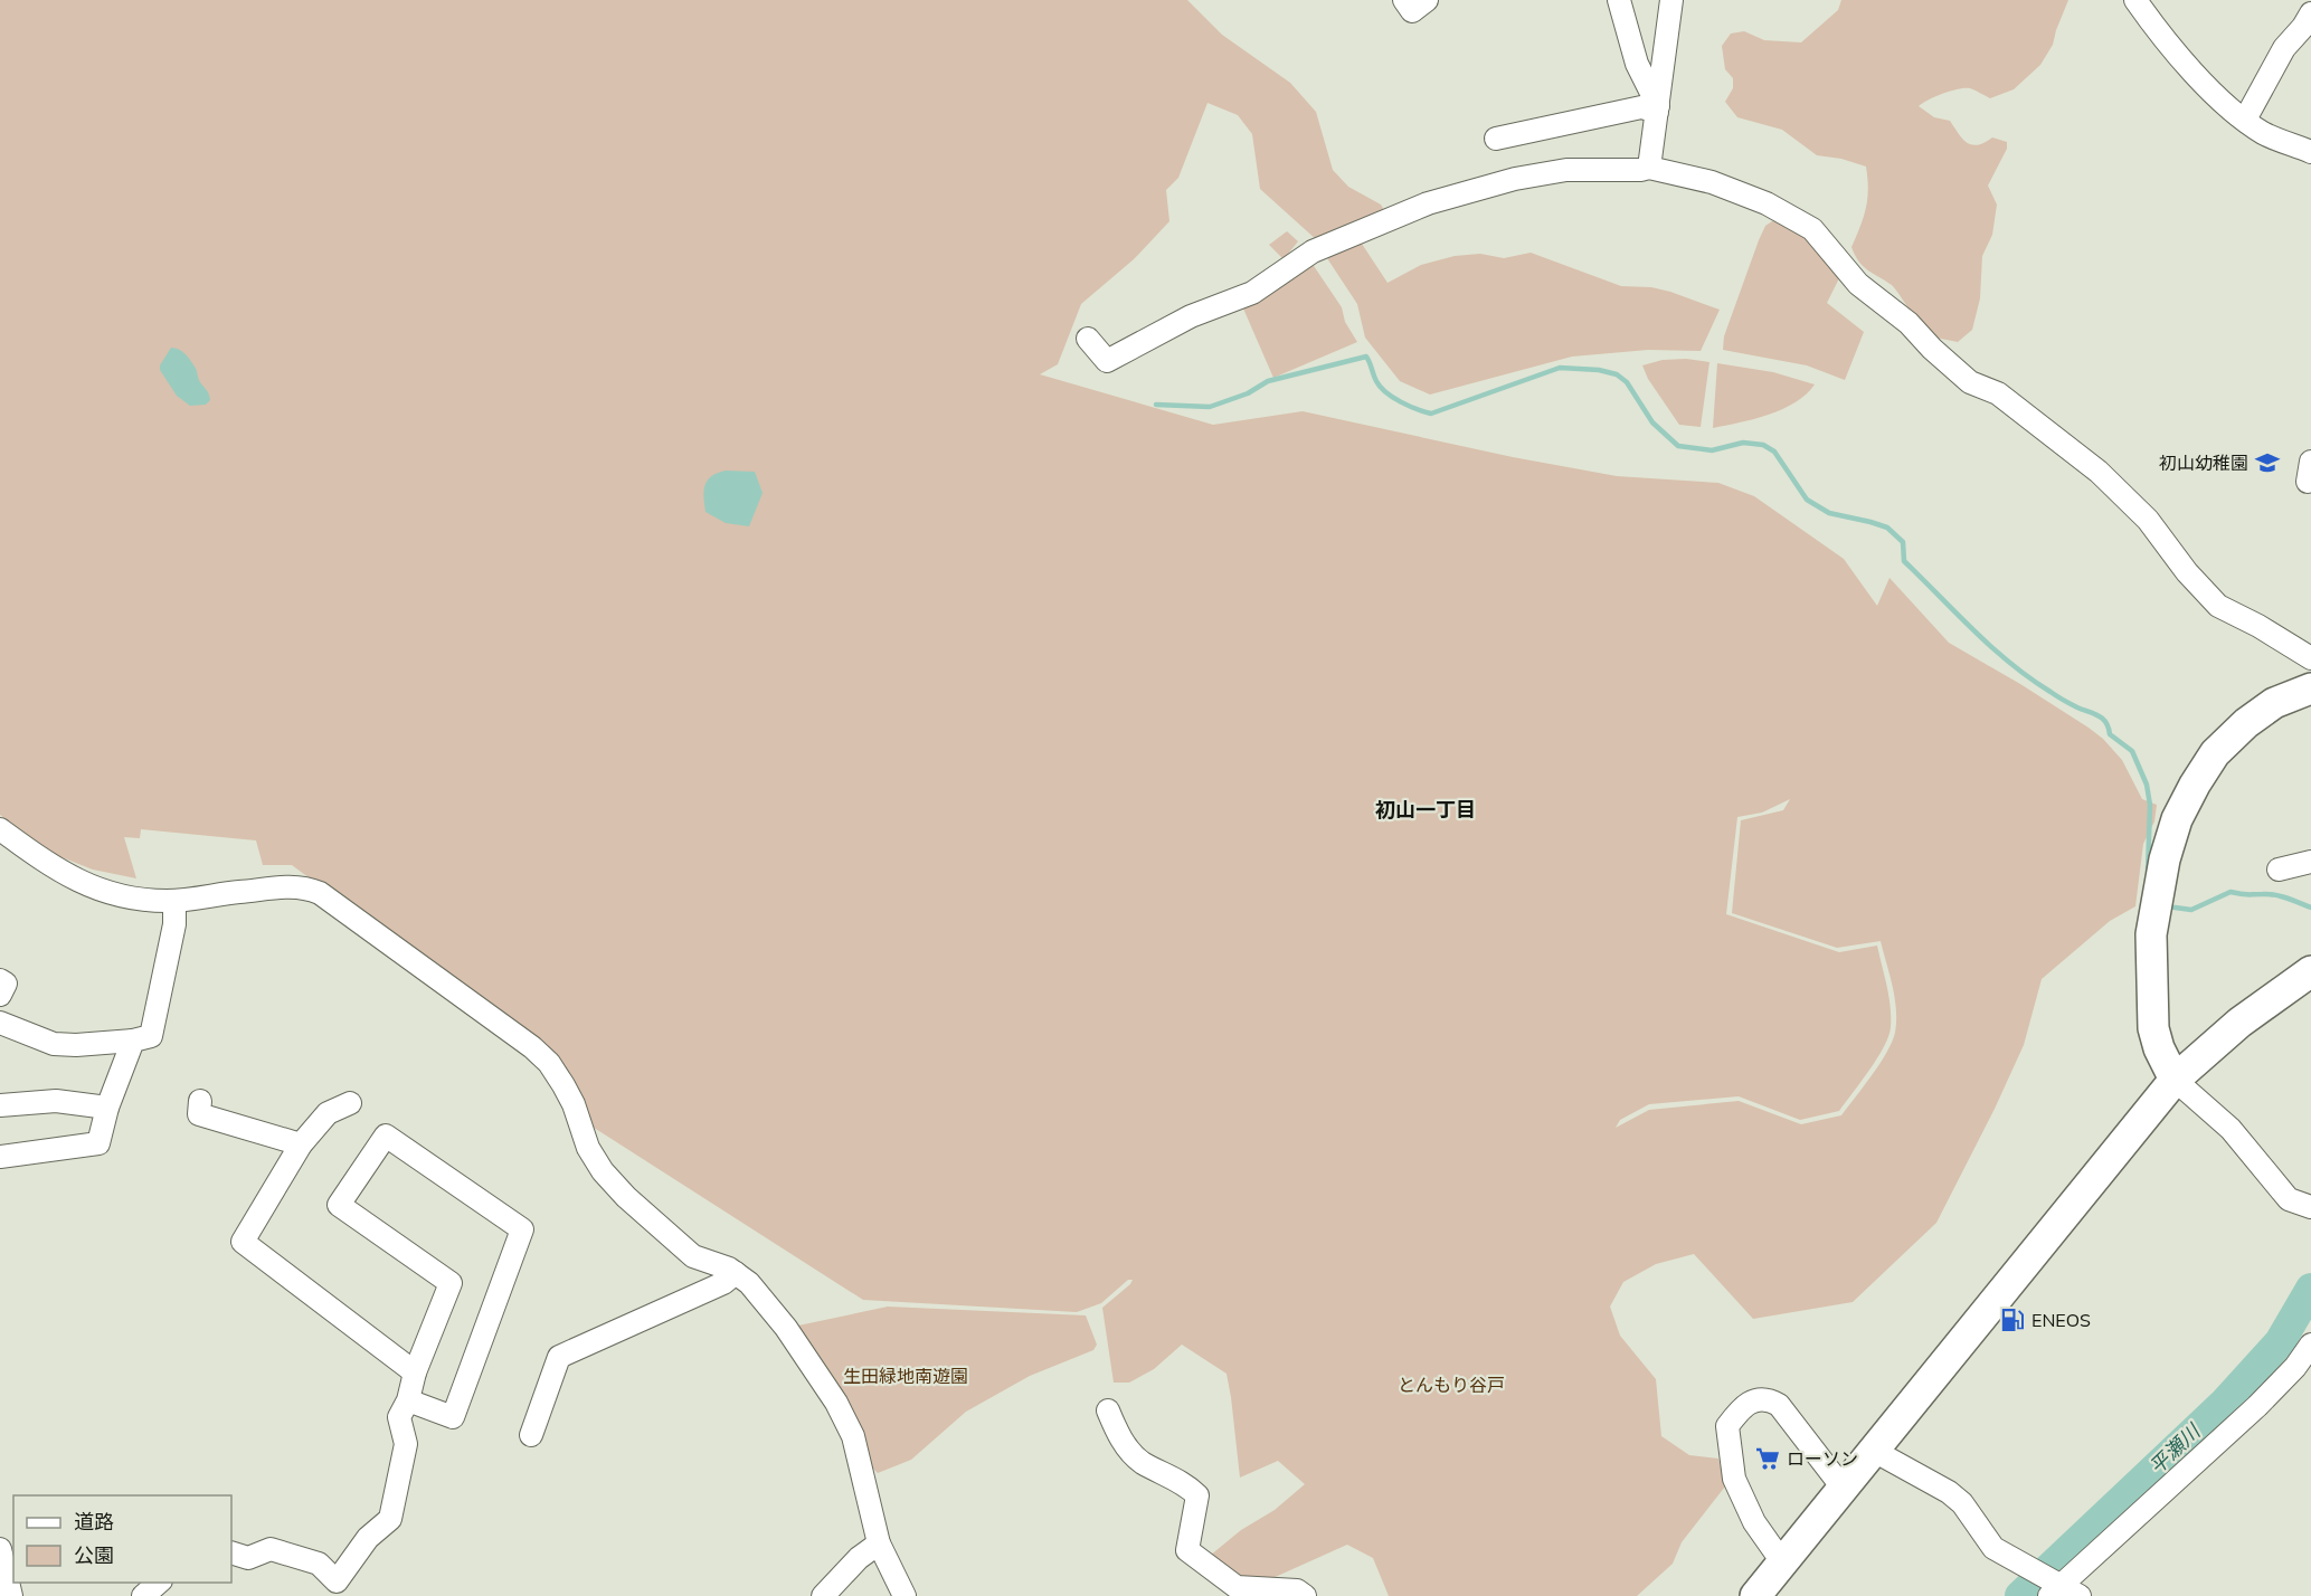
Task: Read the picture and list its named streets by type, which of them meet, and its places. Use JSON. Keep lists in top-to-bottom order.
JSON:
{
  "districts": ["初山一丁目"],
  "water": ["平瀬川"],
  "parks": ["生田緑地南遊園", "とんもり谷戸"],
  "places": {
    "school or university": ["初山幼稚園"],
    "fuel station": ["ENEOS"],
    "supermarket": ["ローソン"]
  },
  "legend": ["道路", "公園"]
}
